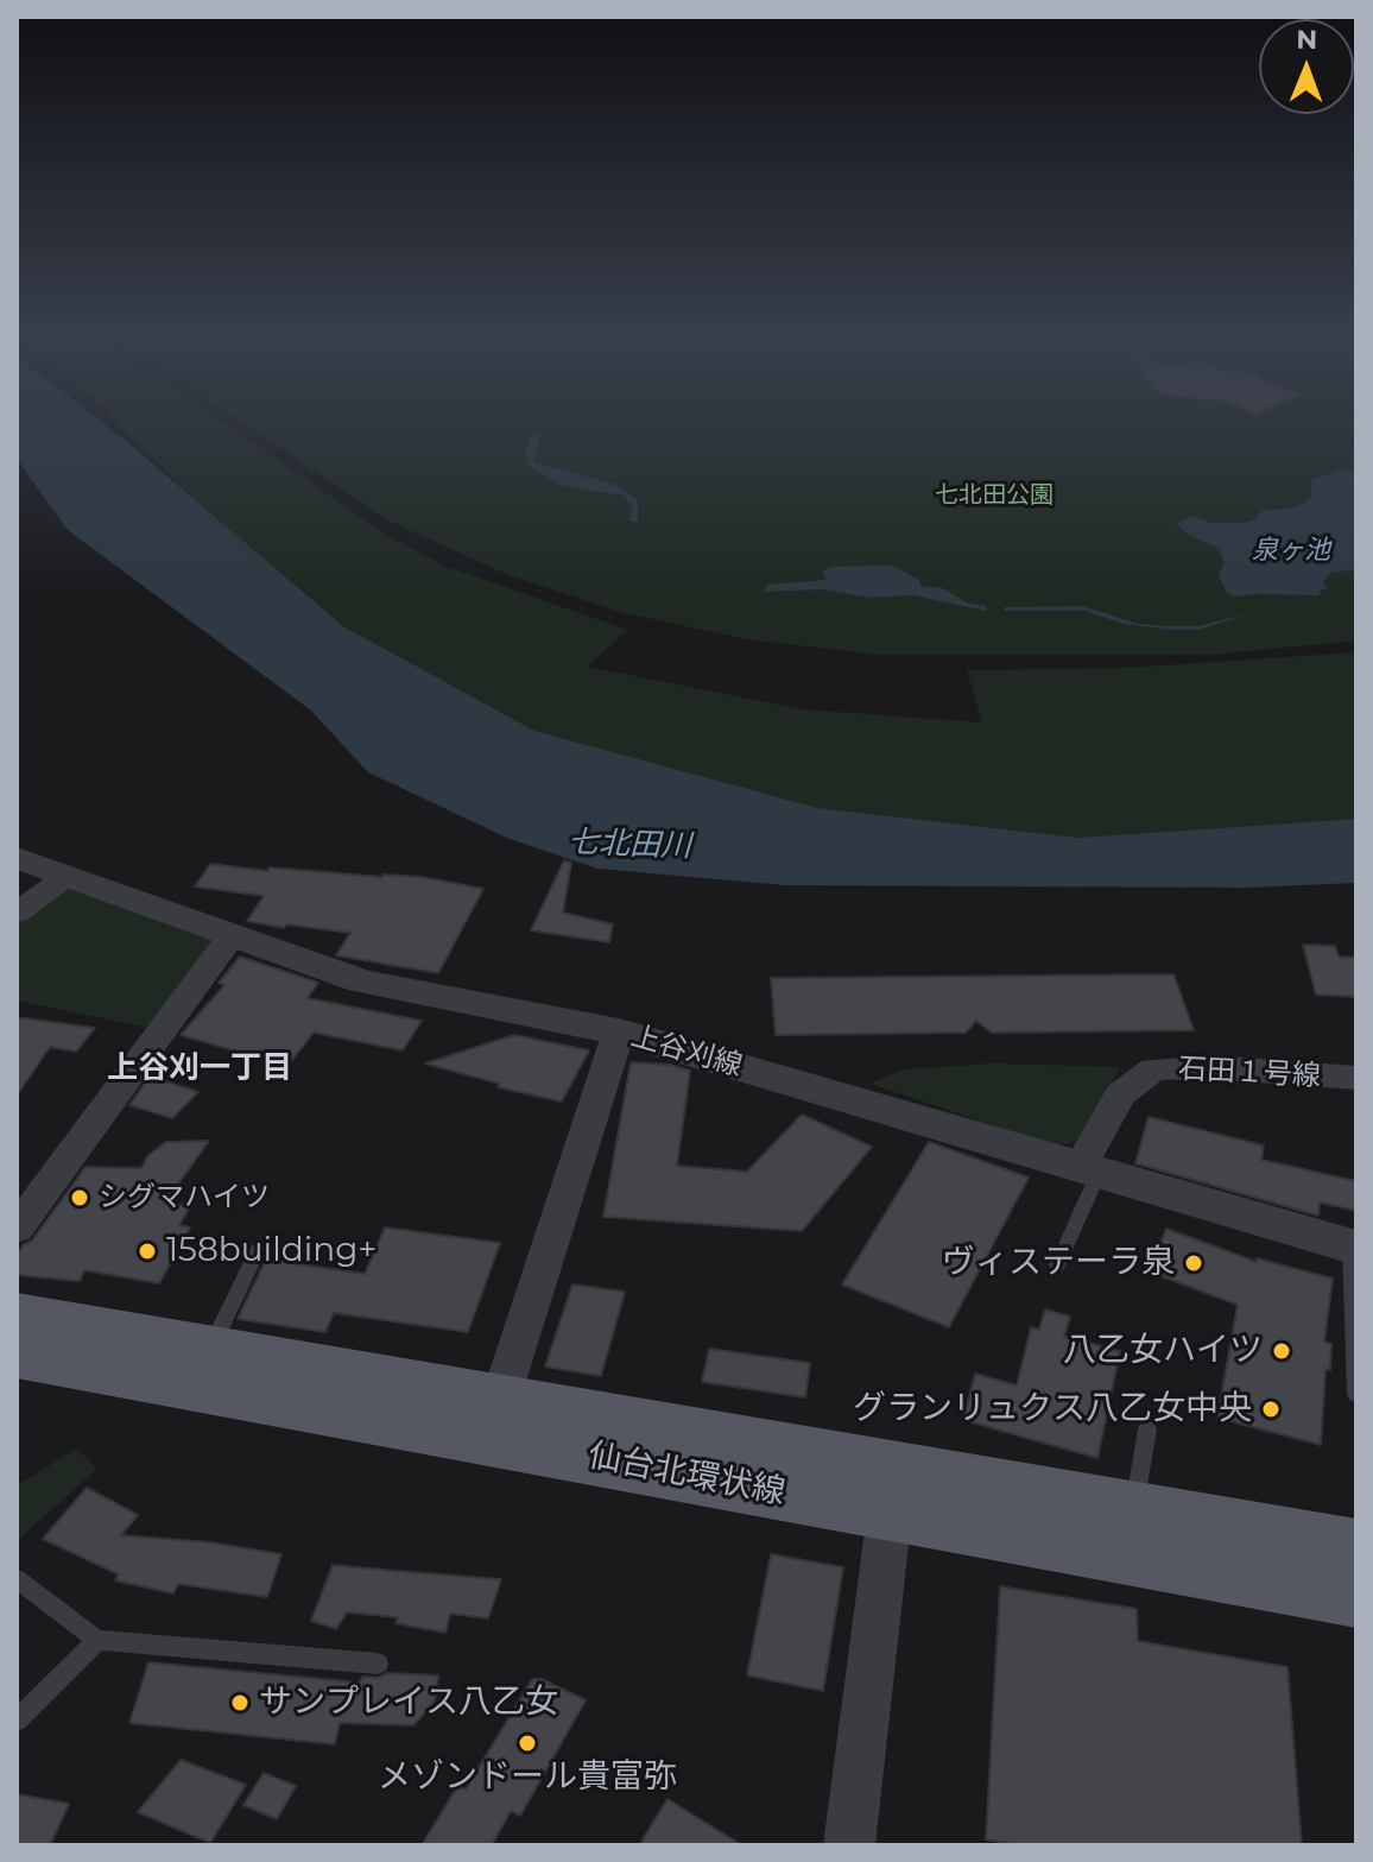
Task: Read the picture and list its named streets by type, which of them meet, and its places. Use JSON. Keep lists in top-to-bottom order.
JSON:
{
  "streets": {
    "main road": ["仙台北環状線"],
    "street": ["上谷刈線", "石田１号線"]
  },
  "crossings": [
    ["上谷刈線", "石田１号線"]
  ],
  "districts": ["上谷刈一丁目"],
  "water": ["泉ヶ池", "七北田川"],
  "parks": ["七北田公園"],
  "places": [
    "シグマハイツ",
    "158building+",
    "ヴィステーラ泉",
    "八乙女ハイツ",
    "グランリュクス八乙女中央",
    "サンプレイス八乙女",
    "メゾンドール貴富弥"
  ],
  "north": "top"
}
